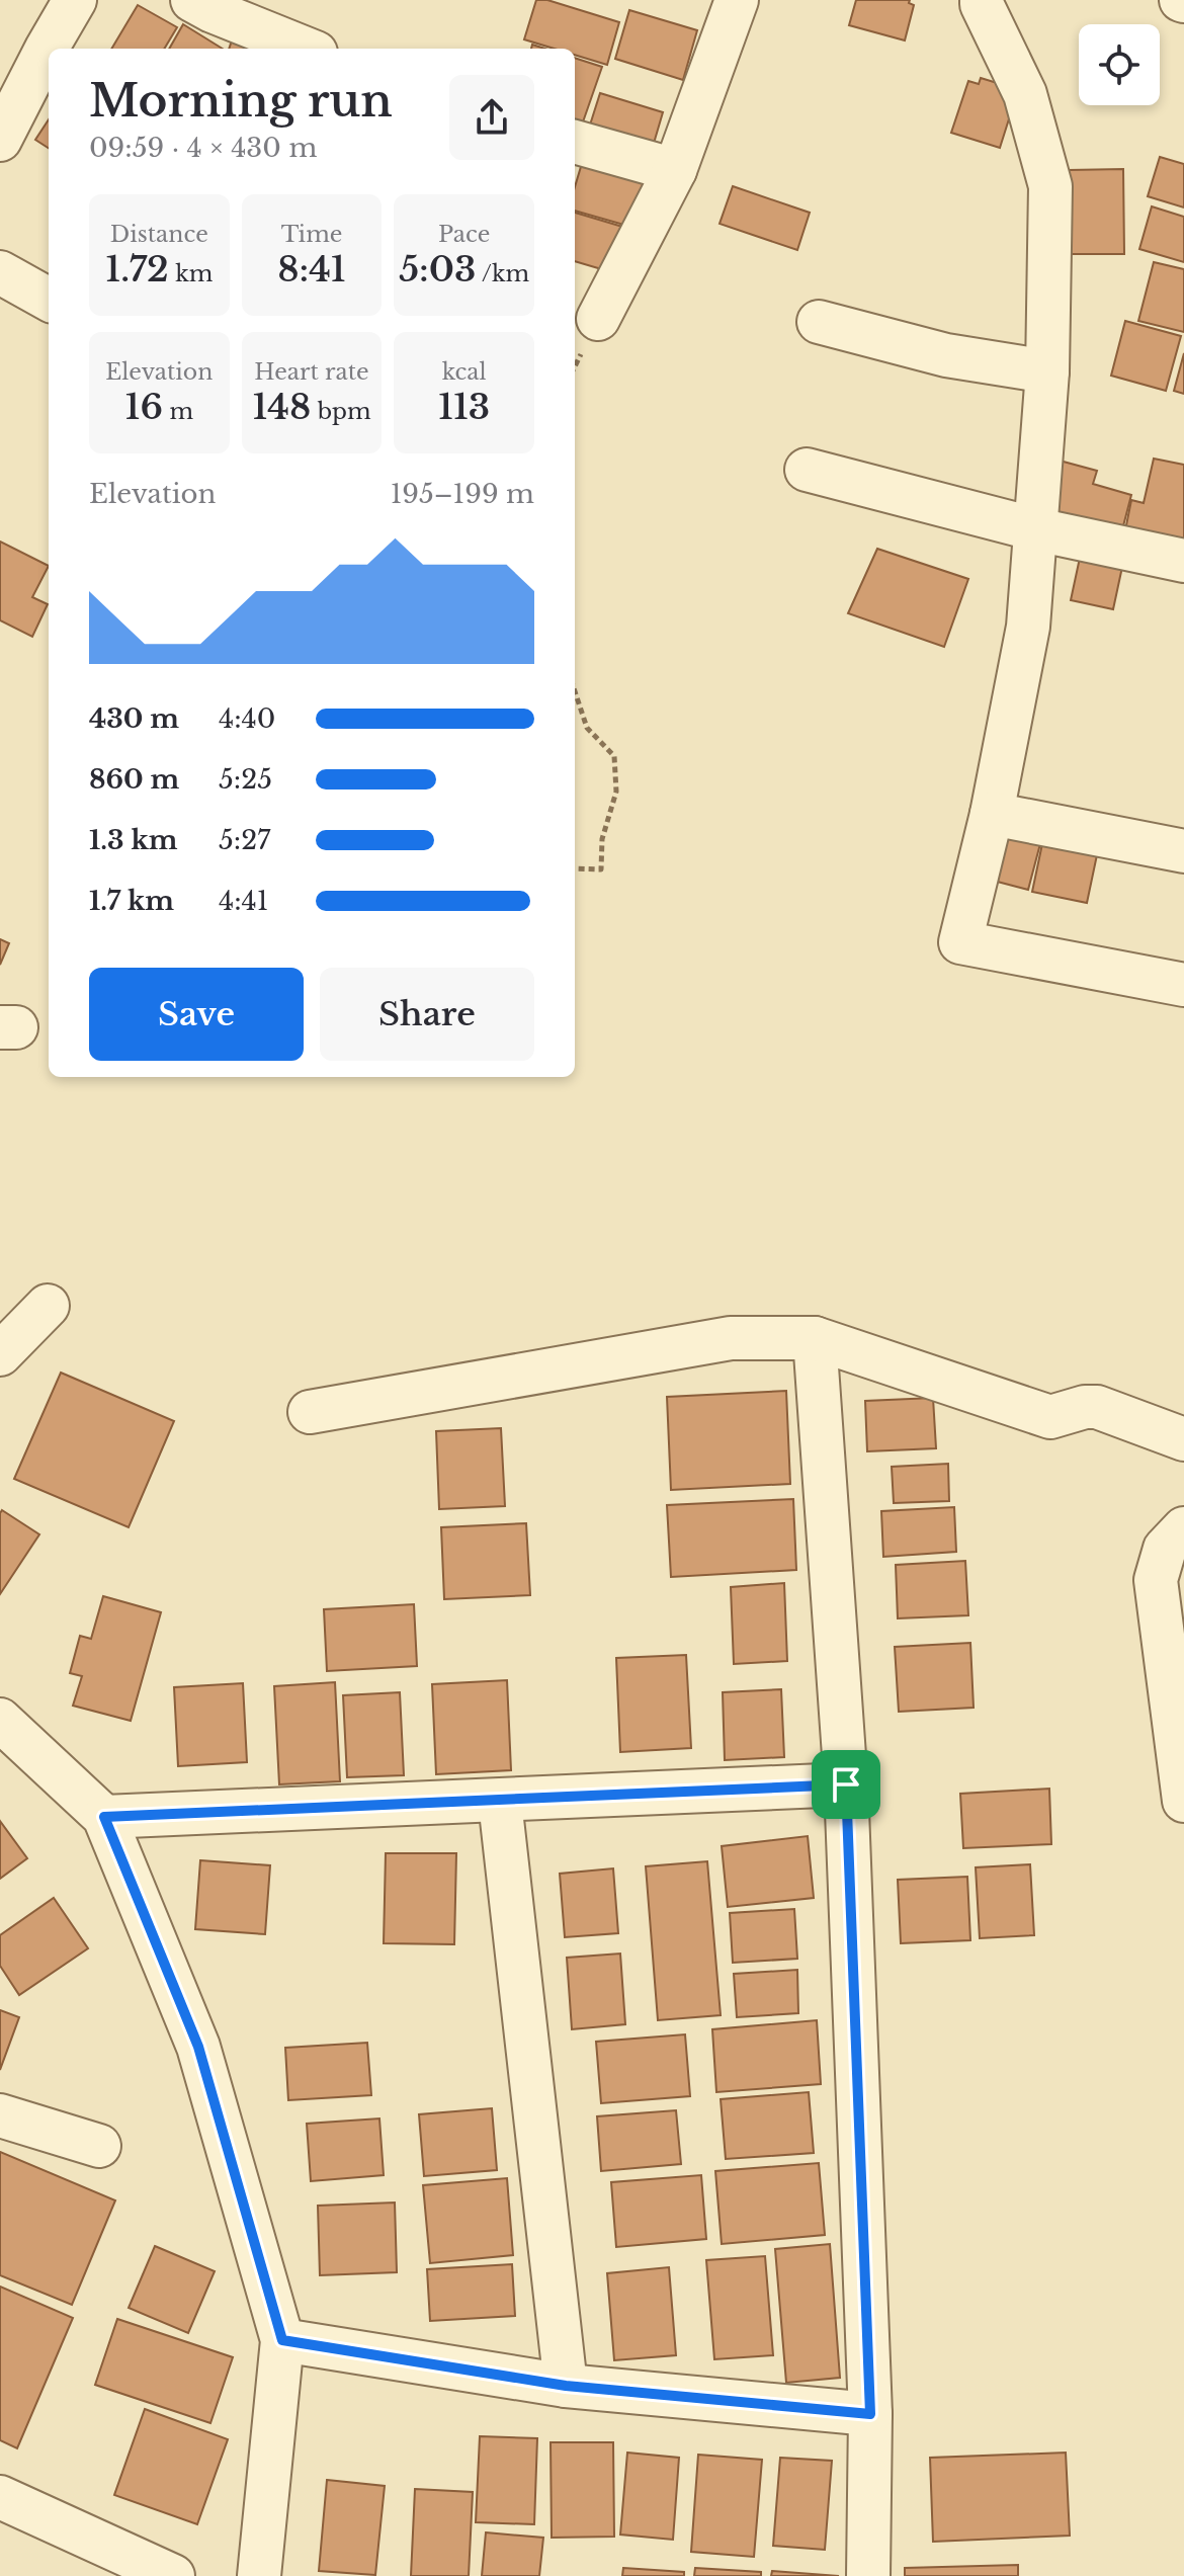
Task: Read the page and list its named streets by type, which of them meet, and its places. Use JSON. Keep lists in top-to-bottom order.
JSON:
{
  "page": {
    "heading": ["Morning run", "09:59 · 4 × 430 m"],
    "stats": [
      ["Distance", "1.72 km"],
      ["Time", "8:41"],
      ["Pace", "5:03 /km"],
      ["Elevation", "16 m"],
      ["Heart rate", "148 bpm"],
      ["kcal", "113"]
    ],
    "chart": ["Elevation", "195–199 m"],
    "list": [
      {
        "name": "430 m",
        "note": "4:40"
      },
      {
        "name": "860 m",
        "note": "5:25"
      },
      {
        "name": "1.3 km",
        "note": "5:27"
      },
      {
        "name": "1.7 km",
        "note": "4:41"
      }
    ],
    "buttons": ["Save", "Share"]
  }
}
